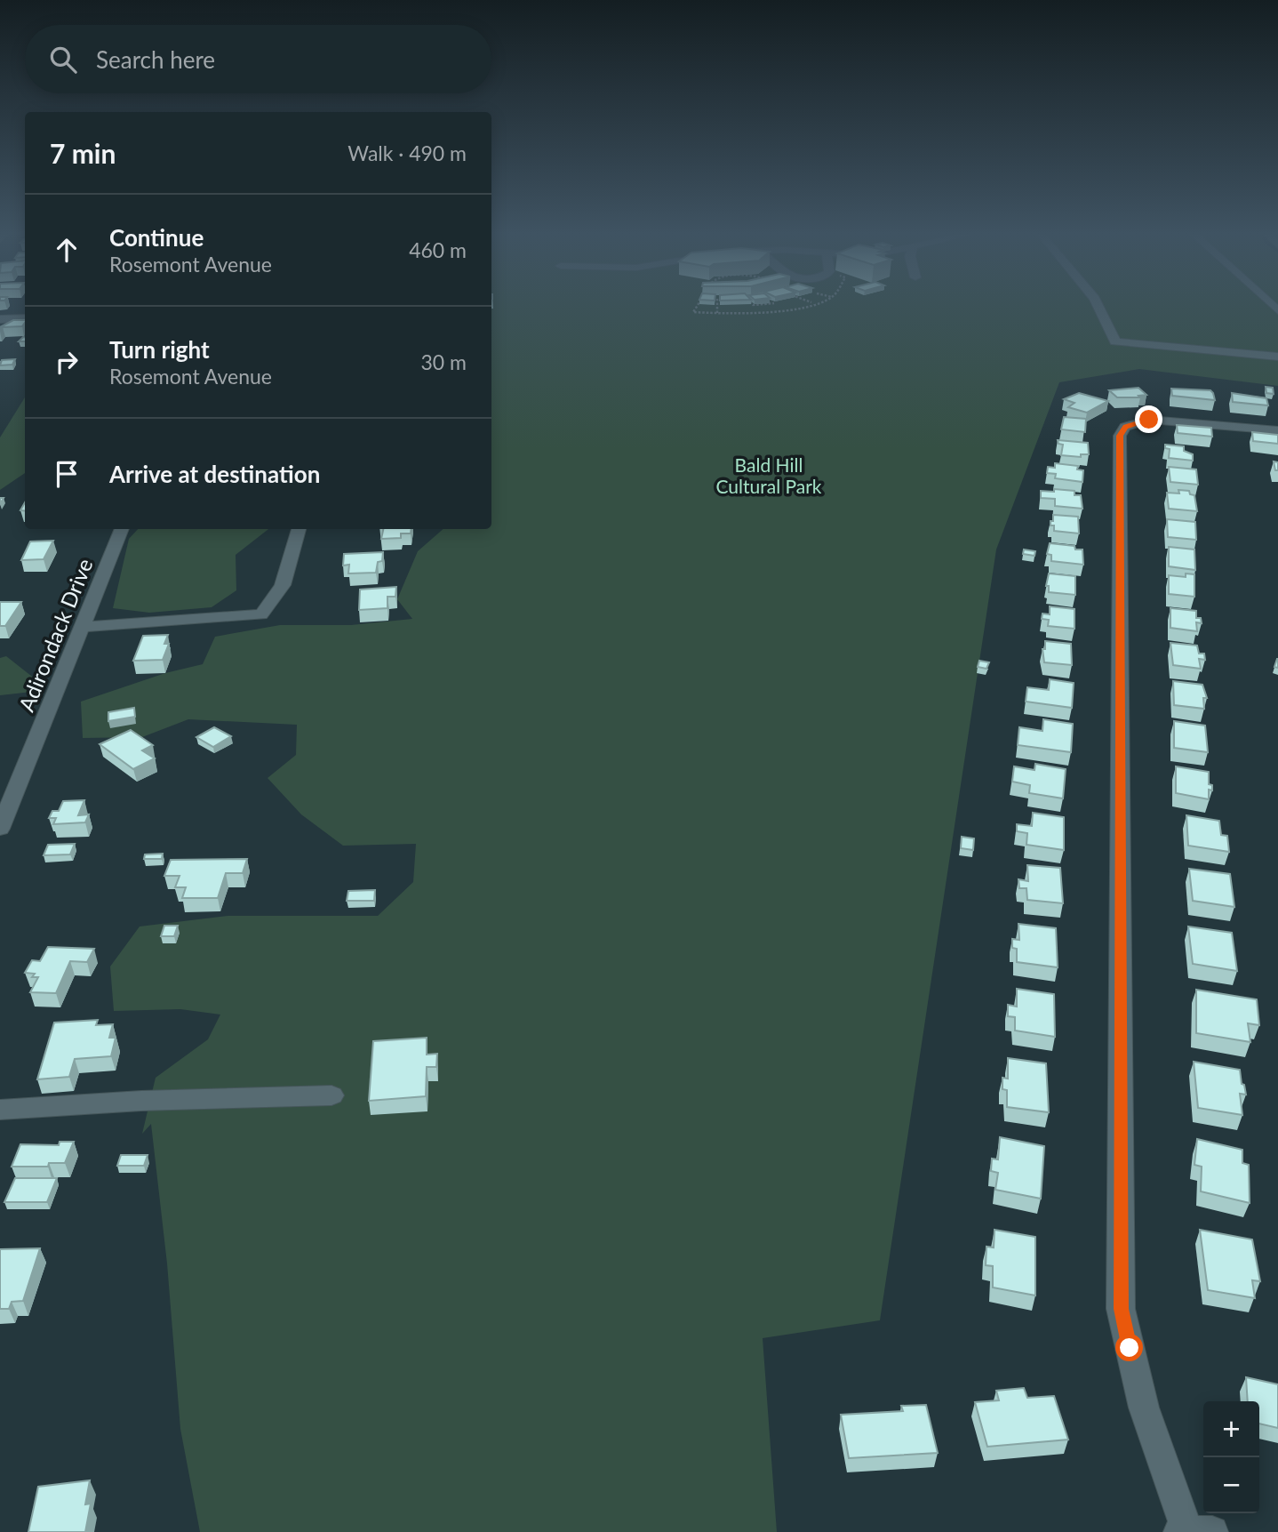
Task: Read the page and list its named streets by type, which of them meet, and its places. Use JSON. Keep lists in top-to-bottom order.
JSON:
{
  "streets": {
    "street": ["Adirondack Drive"]
  },
  "parks": ["Bald Hill Cultural Park"],
  "page": {
    "search": "Search here",
    "heading": ["7 min", "Walk · 490 m"],
    "list": [
      ["Continue", "Rosemont Avenue", "460 m"],
      ["Turn right", "Rosemont Avenue", "30 m"],
      "Arrive at destination"
    ],
    "map_buttons": ["+", "−"]
  }
}
